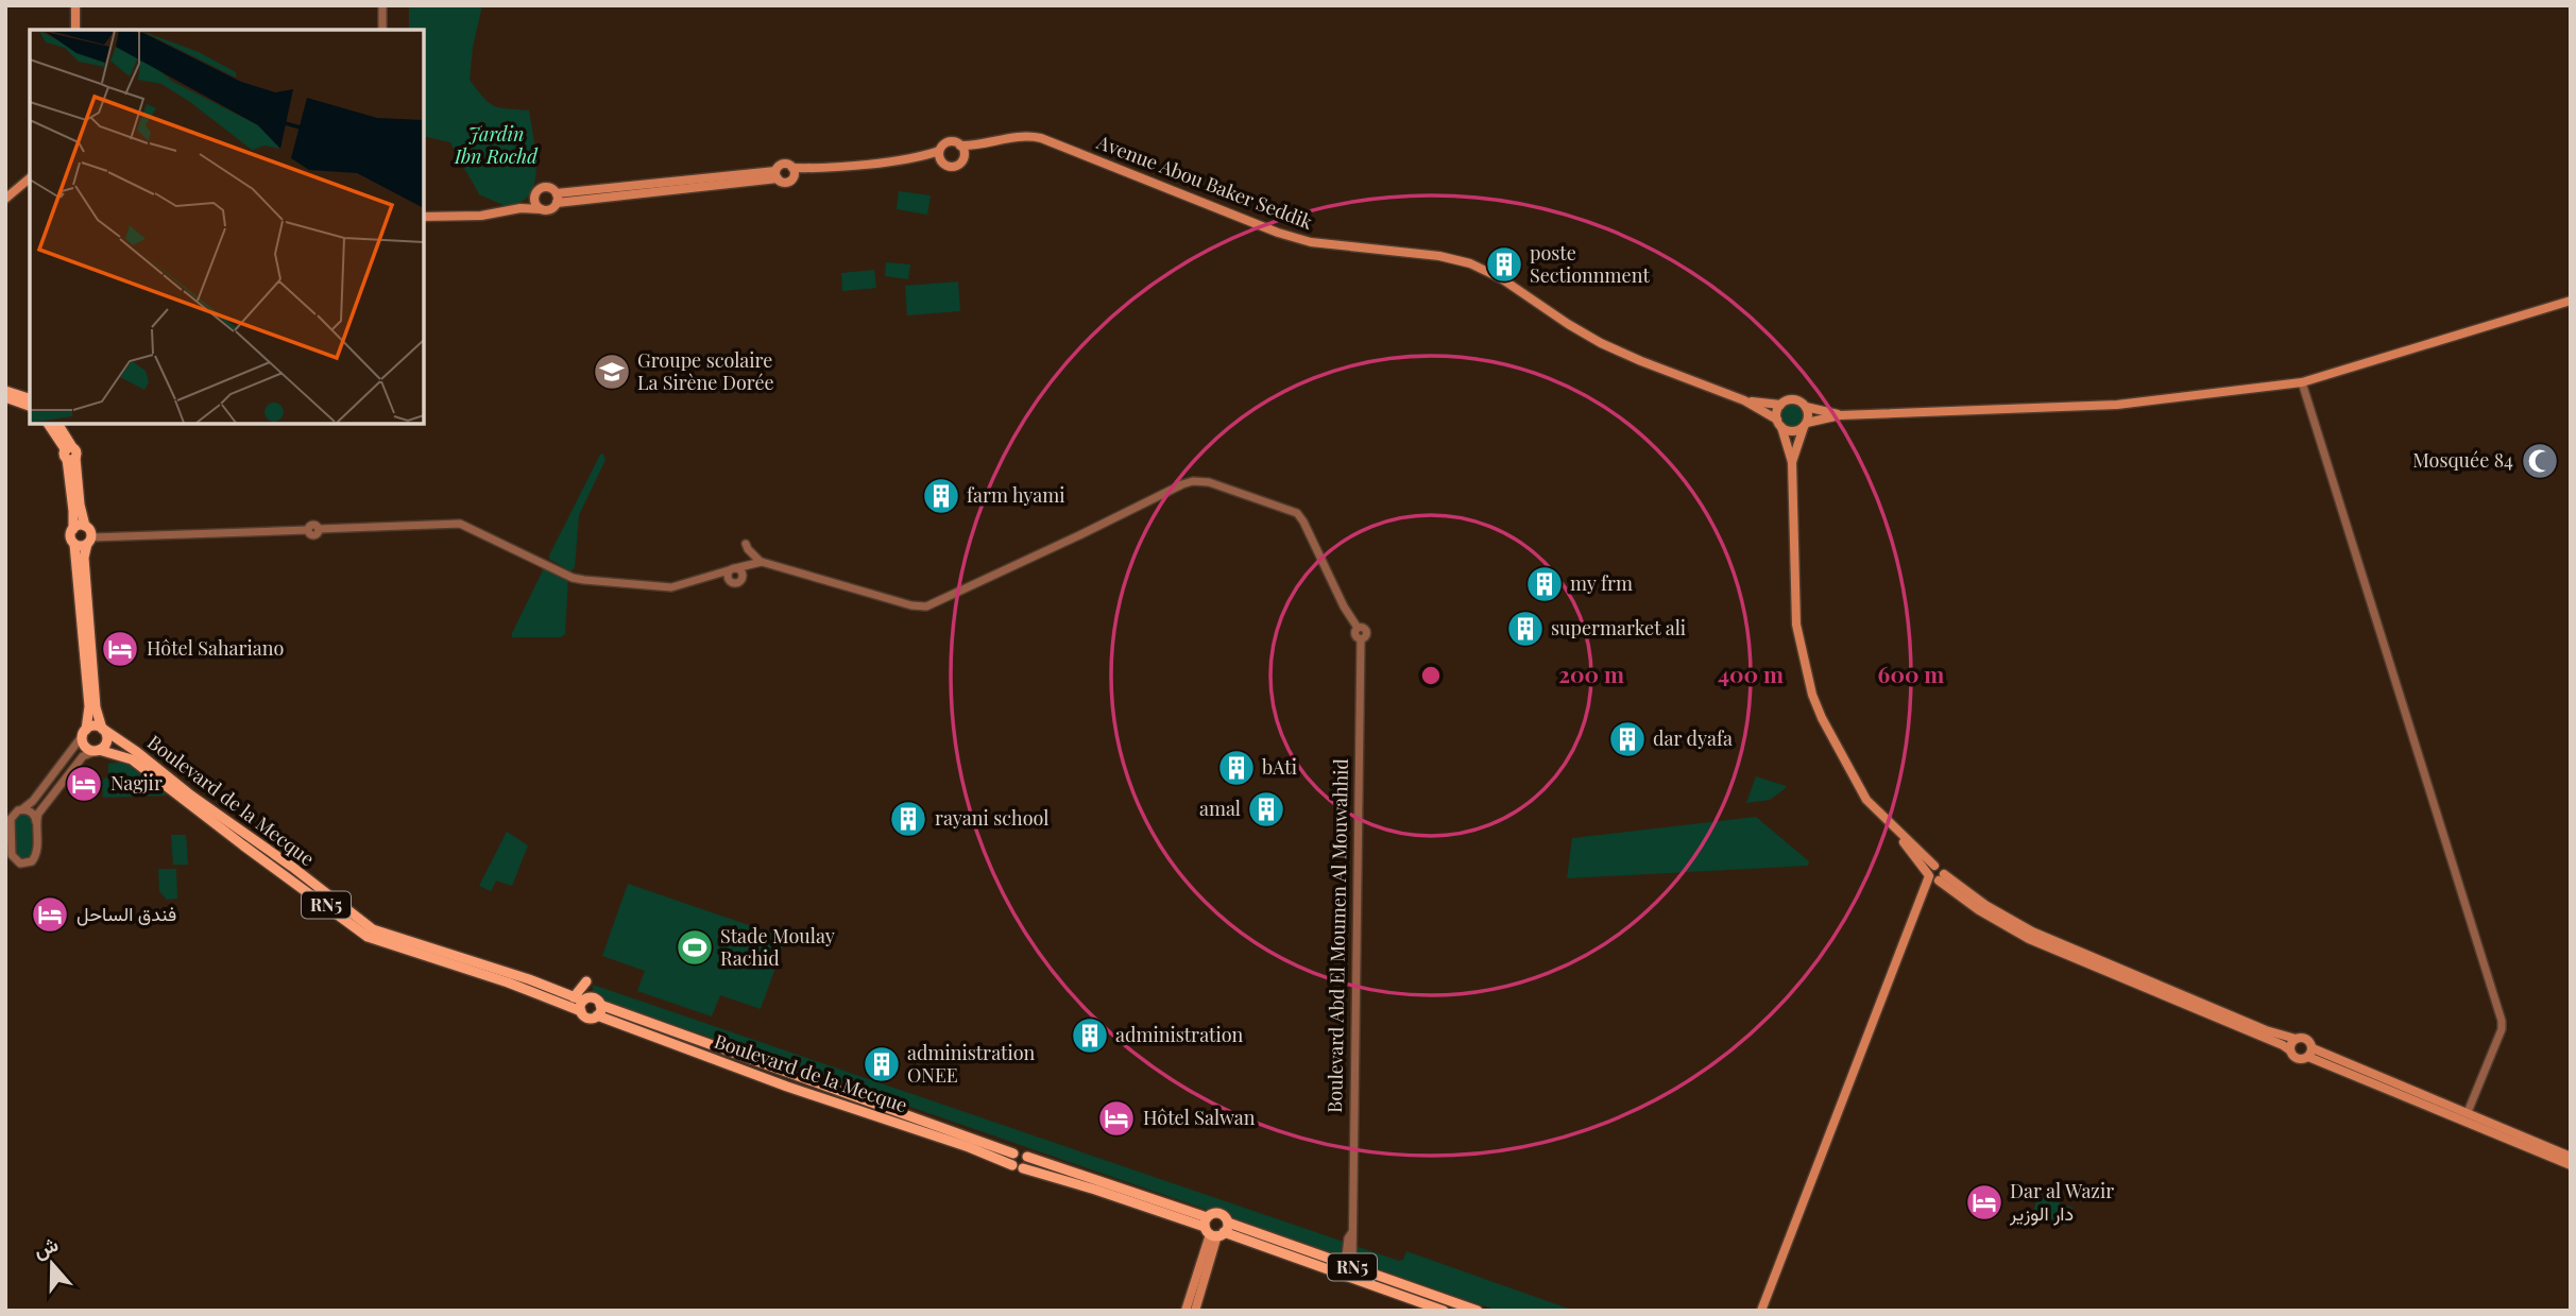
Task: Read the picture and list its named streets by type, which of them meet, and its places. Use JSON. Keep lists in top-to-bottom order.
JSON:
{
  "streets": {
    "main road": ["Avenue Abou Baker Seddik", "Boulevard de la Mecque", "RN5"],
    "street": ["Boulevard Abd El Moumen Al Mouwahhid"]
  },
  "crossings": [
    ["Boulevard de la Mecque", "RN5"],
    ["RN5", "Boulevard Abd El Moumen Al Mouwahhid"]
  ],
  "parks": ["Jardin Ibn Rochd"],
  "places": {
    "building": [
      "poste Sectionnment",
      "farm hyami",
      "my frm",
      "supermarket ali",
      "dar dyafa",
      "bAti",
      "amal",
      "rayani school",
      "administration",
      "administration ONEE"
    ],
    "school or university": ["Groupe scolaire La Sirène Dorée"],
    "mosque": ["Mosquée 84"],
    "hotel": [
      "Hôtel Sahariano",
      "Nagjir",
      "فندق الساحل",
      "Hôtel Salwan",
      "Dar al Wazir دار الوزير"
    ],
    "sports": ["Stade Moulay Rachid"]
  },
  "north": "top",
  "rings": ["200 m", "400 m", "600 m"]
}
